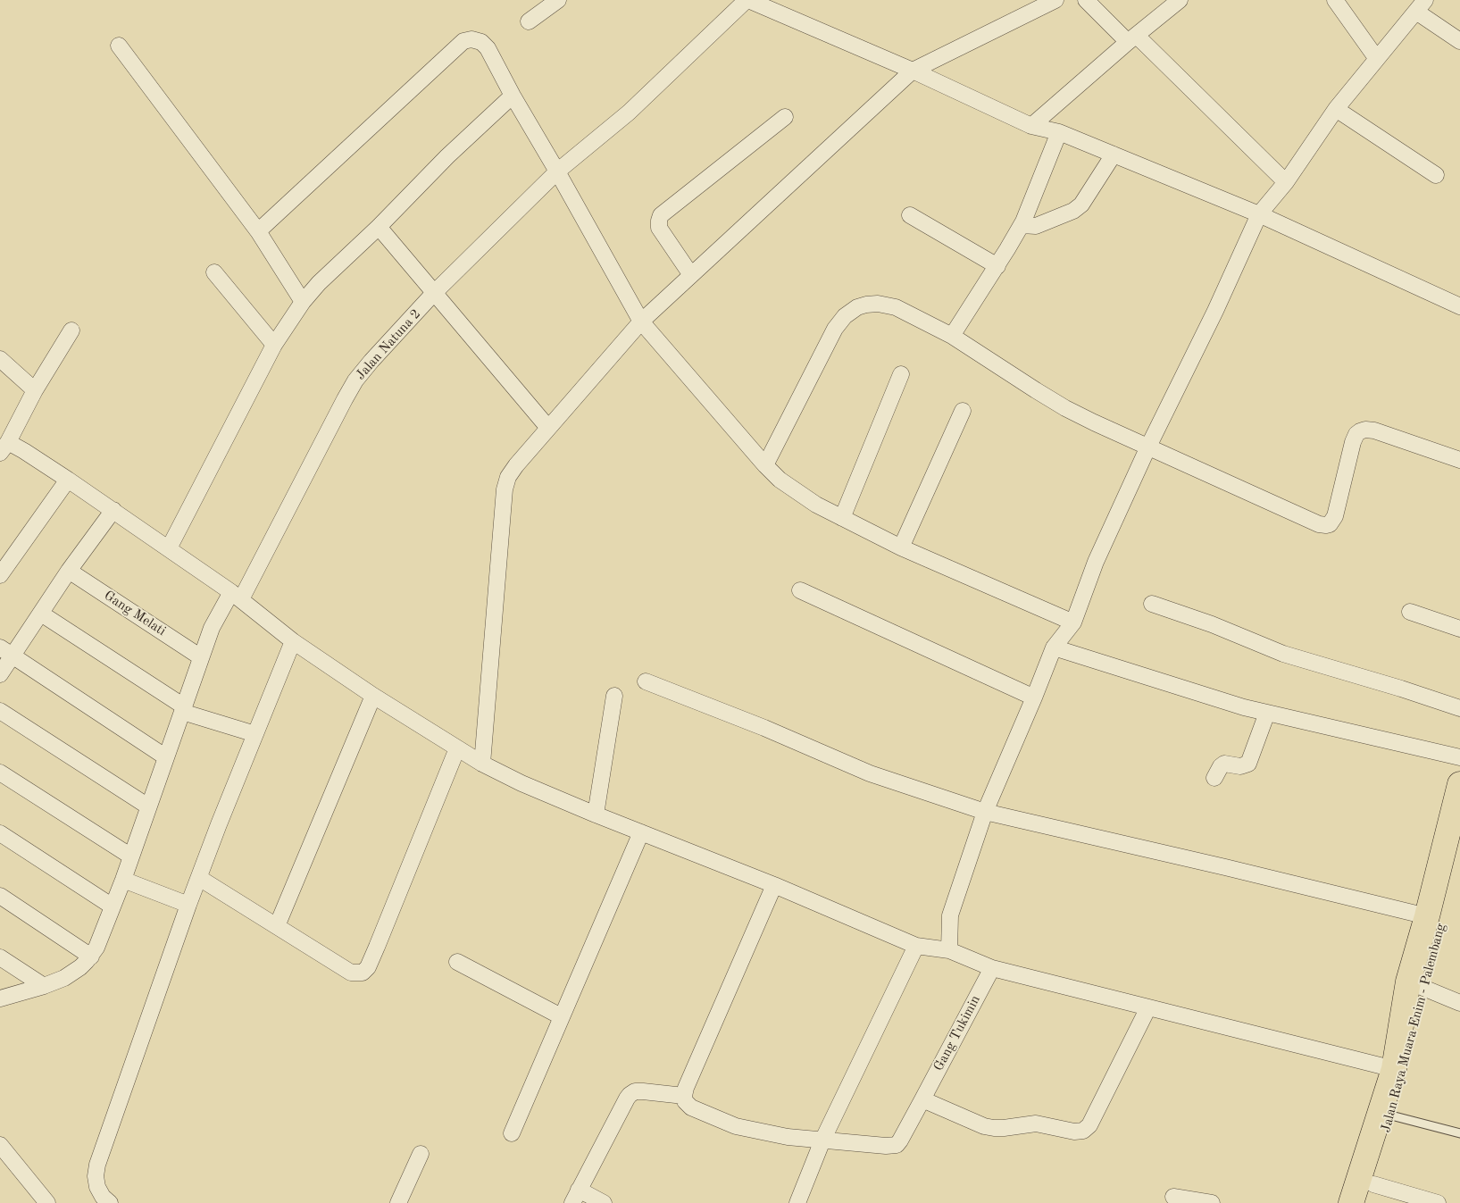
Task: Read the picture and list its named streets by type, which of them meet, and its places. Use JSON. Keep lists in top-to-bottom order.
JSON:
{
  "streets": {
    "main road": ["Jalan Raya Muara Enim - Palembang"],
    "street": ["Jalan Natuna 2", "Gang Melati", "Gang Tukimin"]
  },
  "crossings": [
    ["Jalan Natuna 2", "Gang Melati"]
  ]
}
